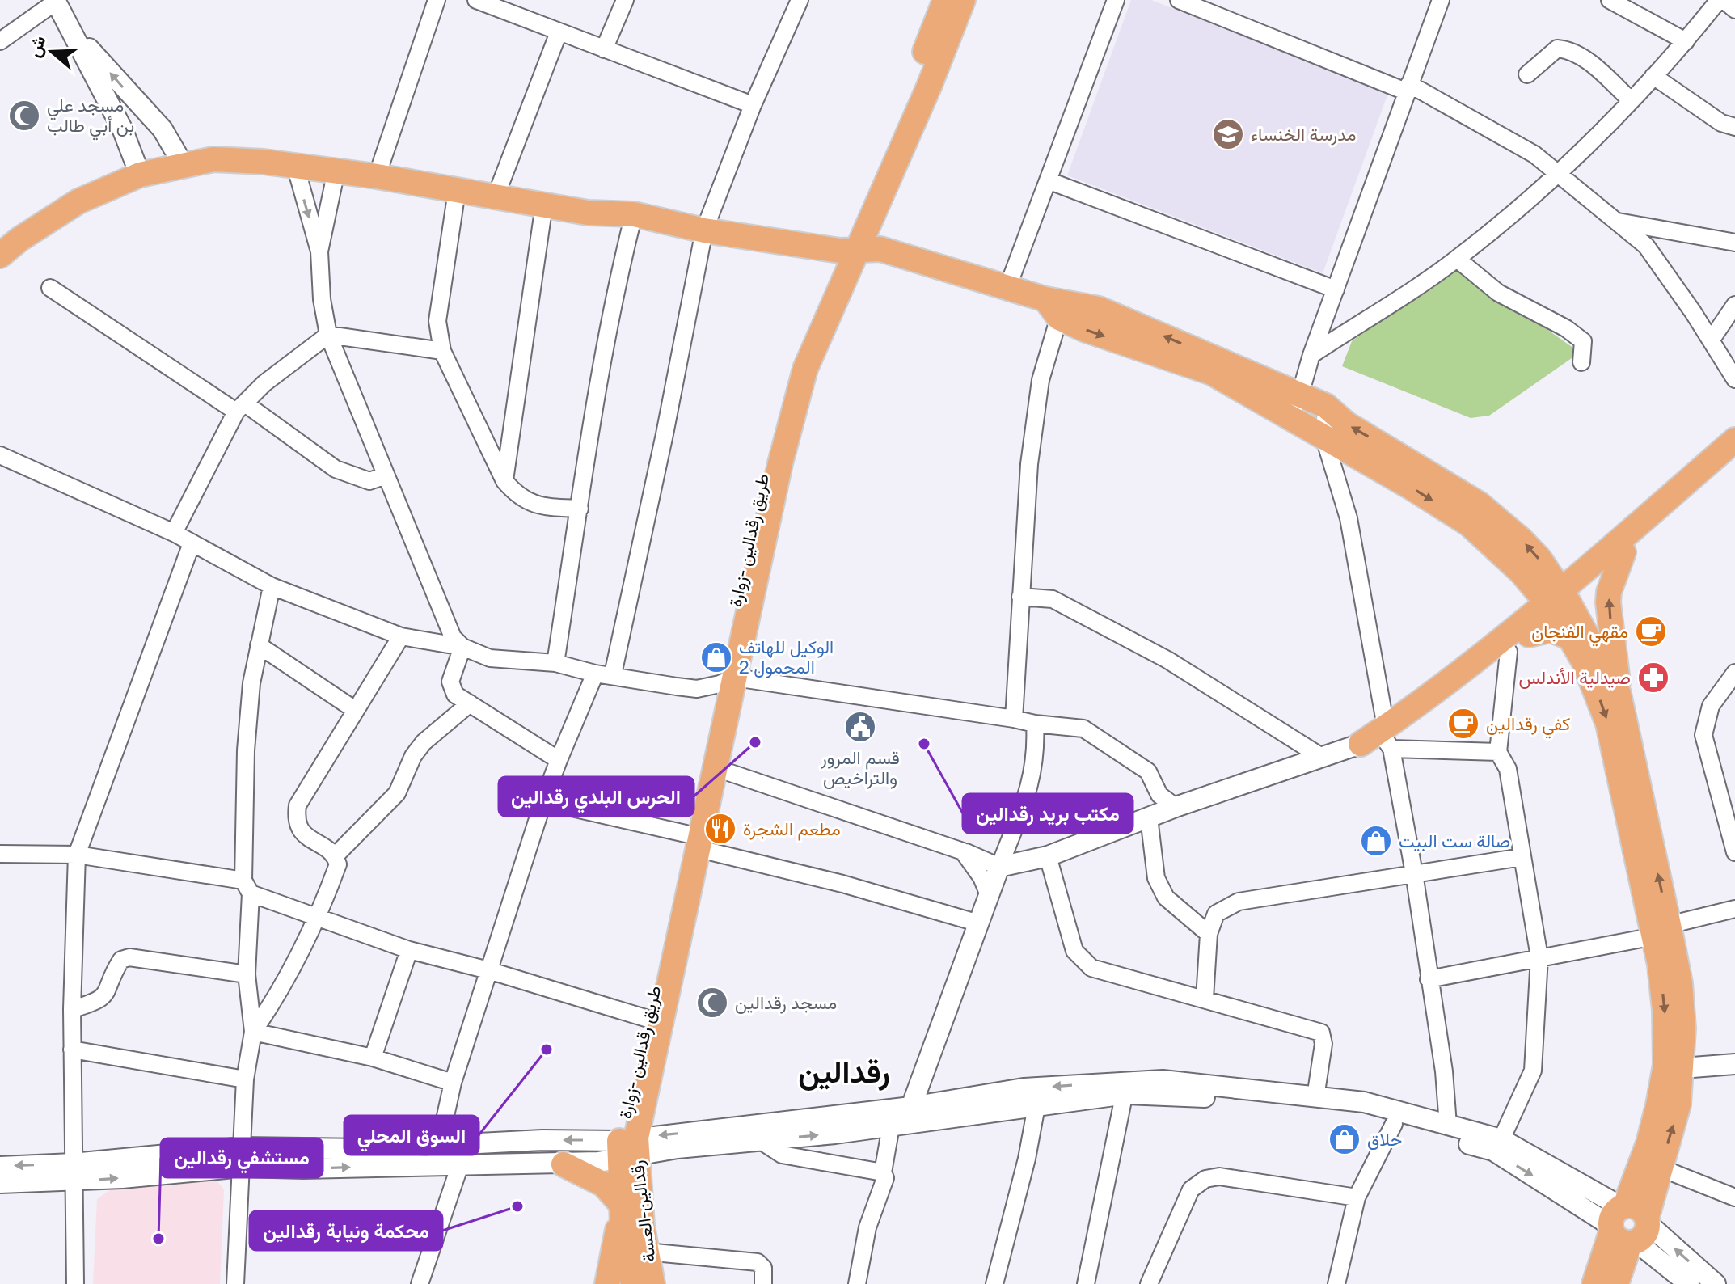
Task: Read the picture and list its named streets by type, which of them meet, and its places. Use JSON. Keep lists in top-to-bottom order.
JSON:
{
  "streets": {
    "main road": ["طريق رقدالين -زوارة", "رقدالين-العسة"]
  },
  "crossings": [
    ["طريق رقدالين -زوارة", "رقدالين-العسة"]
  ],
  "districts": ["رقدالين"],
  "places": {
    "mosque": ["مسجد علي بن أبي طالب", "مسجد رقدالين"],
    "school or university": ["مدرسة الخنساء"],
    "cafe": ["مقهي الفنجان", "كفي رقدالين"],
    "shop": ["الوكيل للهاتف المحمول 2", "صالة ست البيت", "حلاق"],
    "pharmacy": ["صيدلية الأندلس"],
    "public building": ["قسم المرور والتراخيص"],
    "other": [
      "الحرس البلدي رقدالين",
      "مكتب بريد رقدالين",
      "السوق المحلي",
      "محكمة ونيابة رقدالين",
      "مستشفي رقدالين"
    ],
    "restaurant": ["مطعم الشجرة"]
  },
  "north": "left"
}
